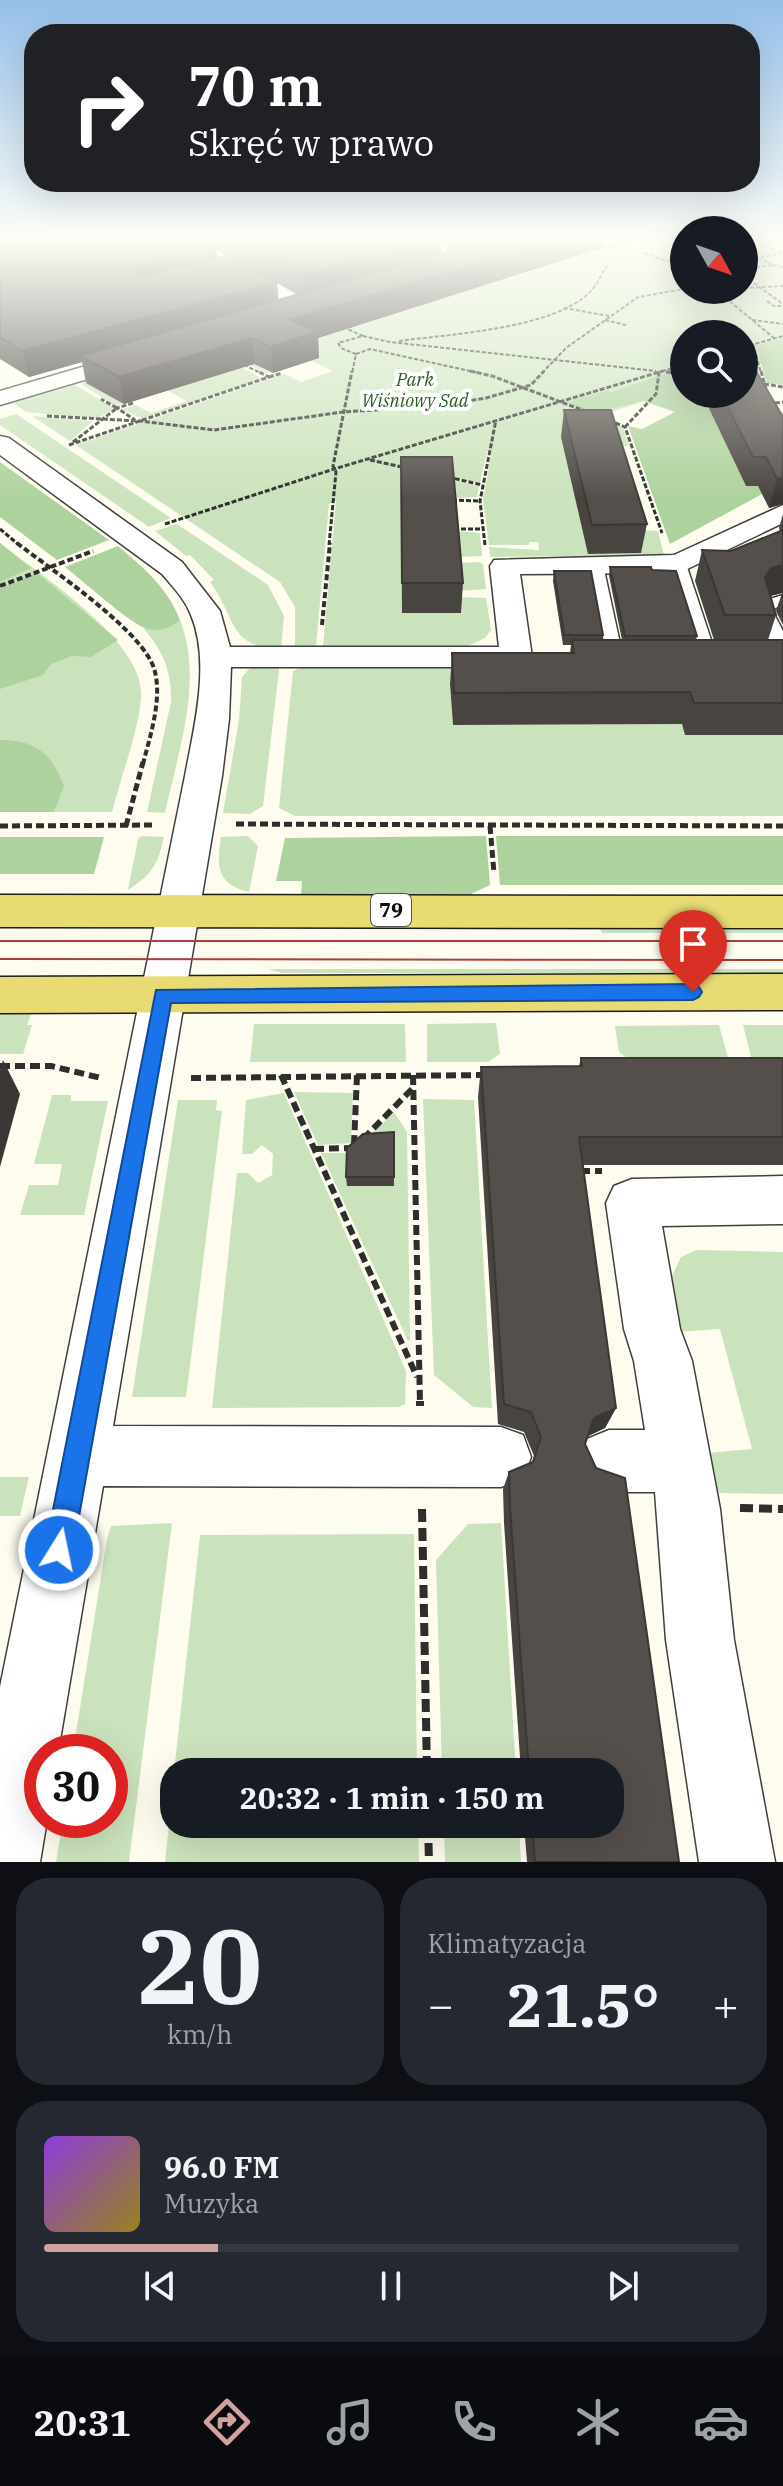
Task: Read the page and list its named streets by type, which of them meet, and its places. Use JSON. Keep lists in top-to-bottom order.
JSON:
{
  "streets": {
    "main road": ["79"]
  },
  "parks": ["Park Wiśniowy Sad"],
  "north": "bottom right",
  "page": {
    "turn": ["70 m", "Skręć w prawo"],
    "limit": "30",
    "trip": "20:32 · 1 min · 150 m",
    "tile": [
      ["20", "km/h"],
      "Klimatyzacja"
    ],
    "heat": ["−", "21.5°", "+"],
    "song": ["96.0 FM", "Muzyka"],
    "tabs": "20:31"
  }
}
